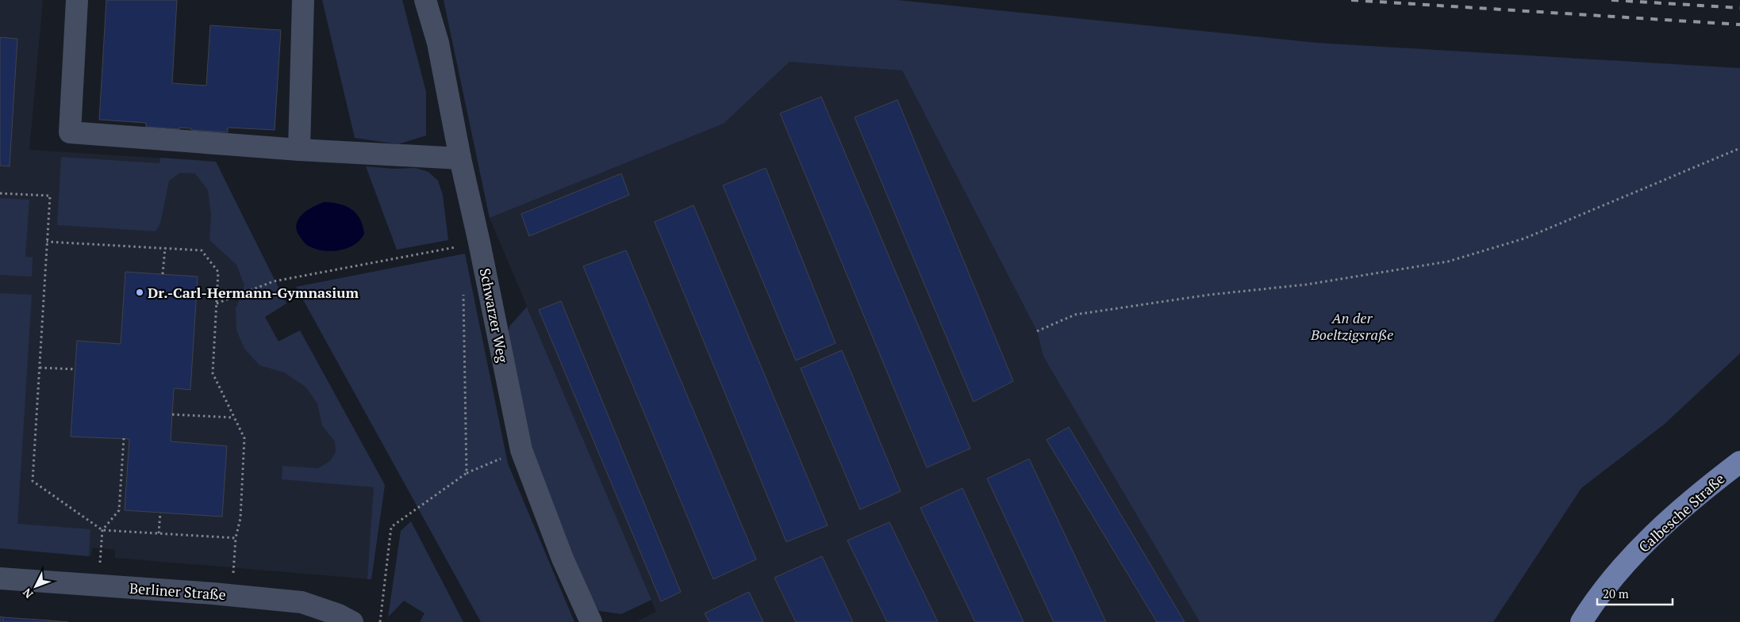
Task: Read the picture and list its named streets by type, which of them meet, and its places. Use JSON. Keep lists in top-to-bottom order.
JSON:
{
  "streets": {
    "main road": ["Calbesche Straße"],
    "street": ["Schwarzer Weg", "Berliner Straße"]
  },
  "parks": ["An der Boeltzigsraße"],
  "places": ["Dr.-Carl-Hermann-Gymnasium"],
  "scale_bar": "20 m",
  "north": "bottom left"
}
